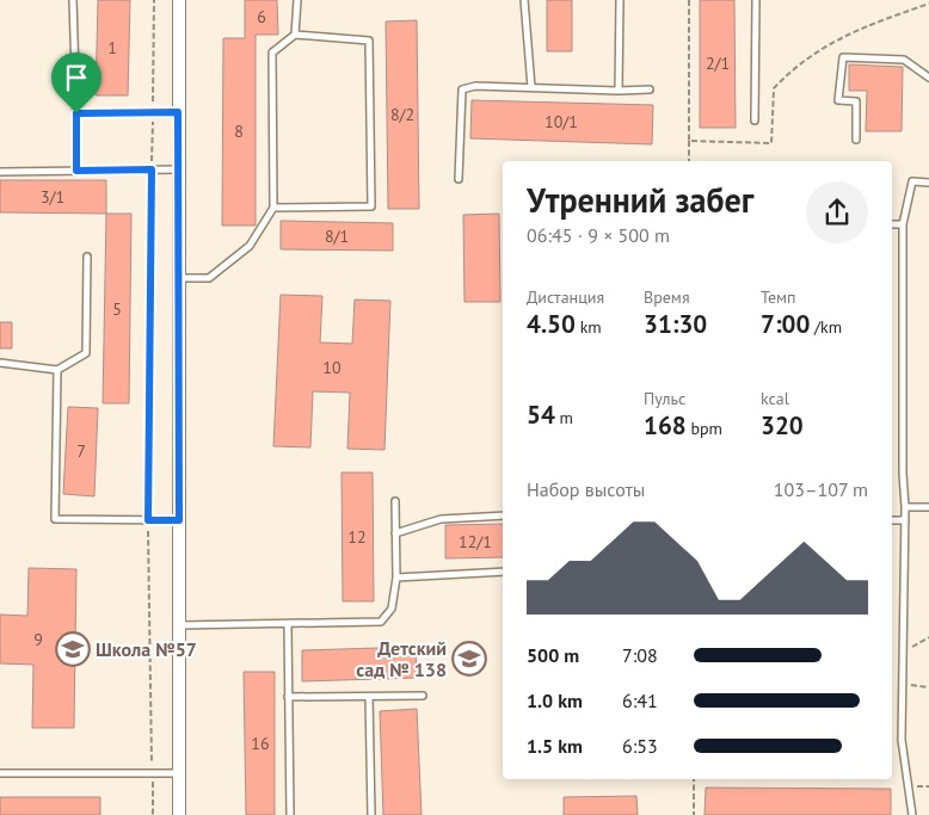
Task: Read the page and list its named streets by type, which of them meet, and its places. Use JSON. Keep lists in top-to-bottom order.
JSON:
{
  "places": {
    "school or university": ["Школа №57", "Детский сад № 138"]
  },
  "house_numbers": [
    "6",
    "1",
    "2/1",
    "8/2",
    "10/1",
    "8",
    "3/1",
    "8/1",
    "5",
    "10",
    "7",
    "12",
    "12/1",
    "9",
    "16"
  ],
  "page": {
    "heading": ["Утренний забег", "06:45 · 9 × 500 m"],
    "stats": [
      ["Дистанция", "4.50 km"],
      ["Время", "31:30"],
      ["Темп", "7:00 /km"],
      ["54 m"],
      ["Пульс", "168 bpm"],
      ["kcal", "320"]
    ],
    "chart": ["Набор высоты", "103–107 m"],
    "list": [
      {
        "name": "500 m",
        "note": "7:08"
      },
      {
        "name": "1.0 km",
        "note": "6:41"
      },
      {
        "name": "1.5 km",
        "note": "6:53"
      }
    ]
  }
}
